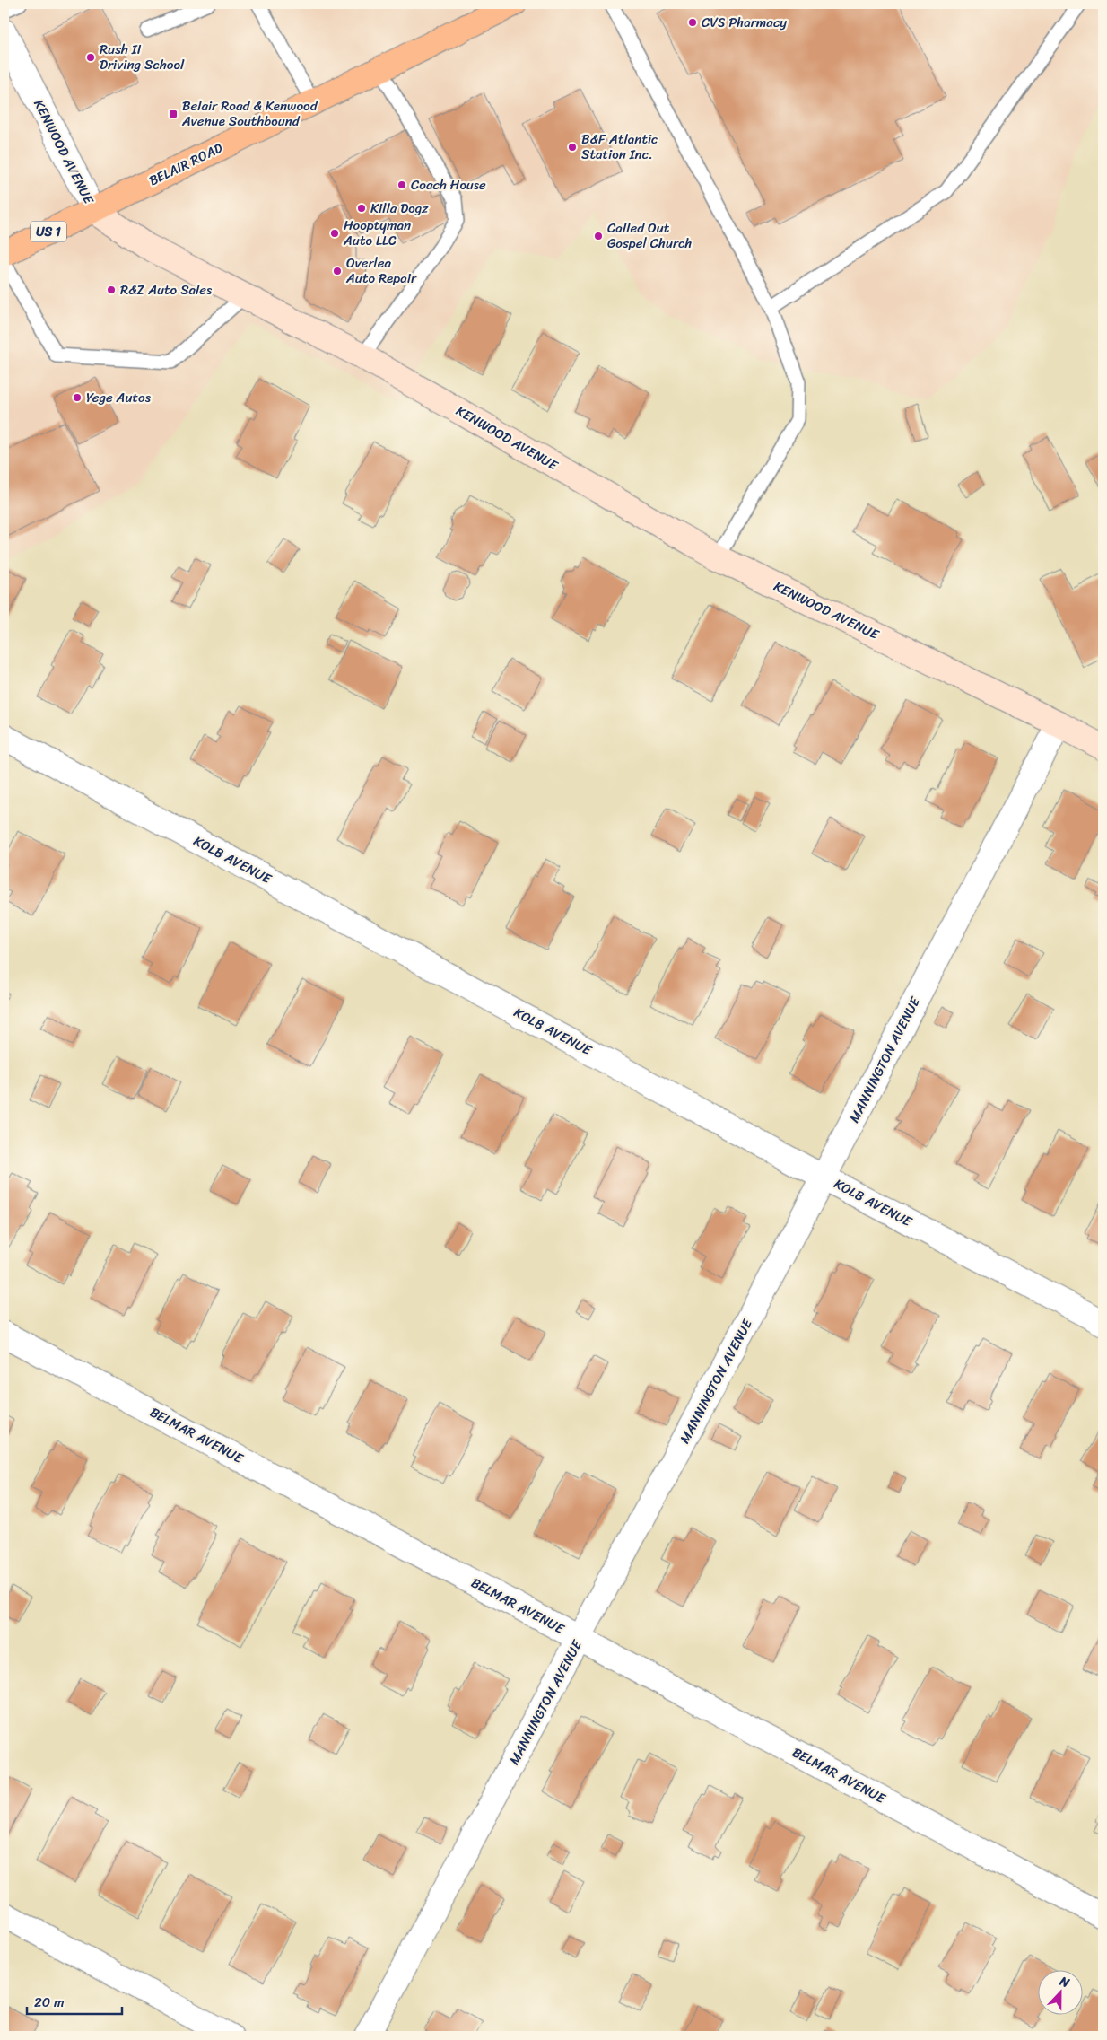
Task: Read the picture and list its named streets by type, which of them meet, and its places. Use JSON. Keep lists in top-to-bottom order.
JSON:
{
  "streets": {
    "main road": ["KENWOOD AVENUE", "BELAIR ROAD", "US 1"],
    "street": ["KOLB AVENUE", "MANNINGTON AVENUE", "BELMAR AVENUE"]
  },
  "crossings": [
    ["KENWOOD AVENUE", "BELAIR ROAD"],
    ["KENWOOD AVENUE", "MANNINGTON AVENUE"],
    ["KOLB AVENUE", "MANNINGTON AVENUE"],
    ["MANNINGTON AVENUE", "BELMAR AVENUE"]
  ],
  "places": {
    "other": [
      "CVS Pharmacy",
      "Rush II Driving School",
      "B&F Atlantic Station Inc.",
      "Coach House",
      "Killa Dogz",
      "Hooptyman Auto LLC",
      "Called Out Gospel Church",
      "Overlea Auto Repair",
      "R&Z Auto Sales",
      "Yege Autos"
    ],
    "transit": ["Belair Road & Kenwood Avenue Southbound"]
  },
  "scale_bar": "20 m",
  "north": "top"
}
